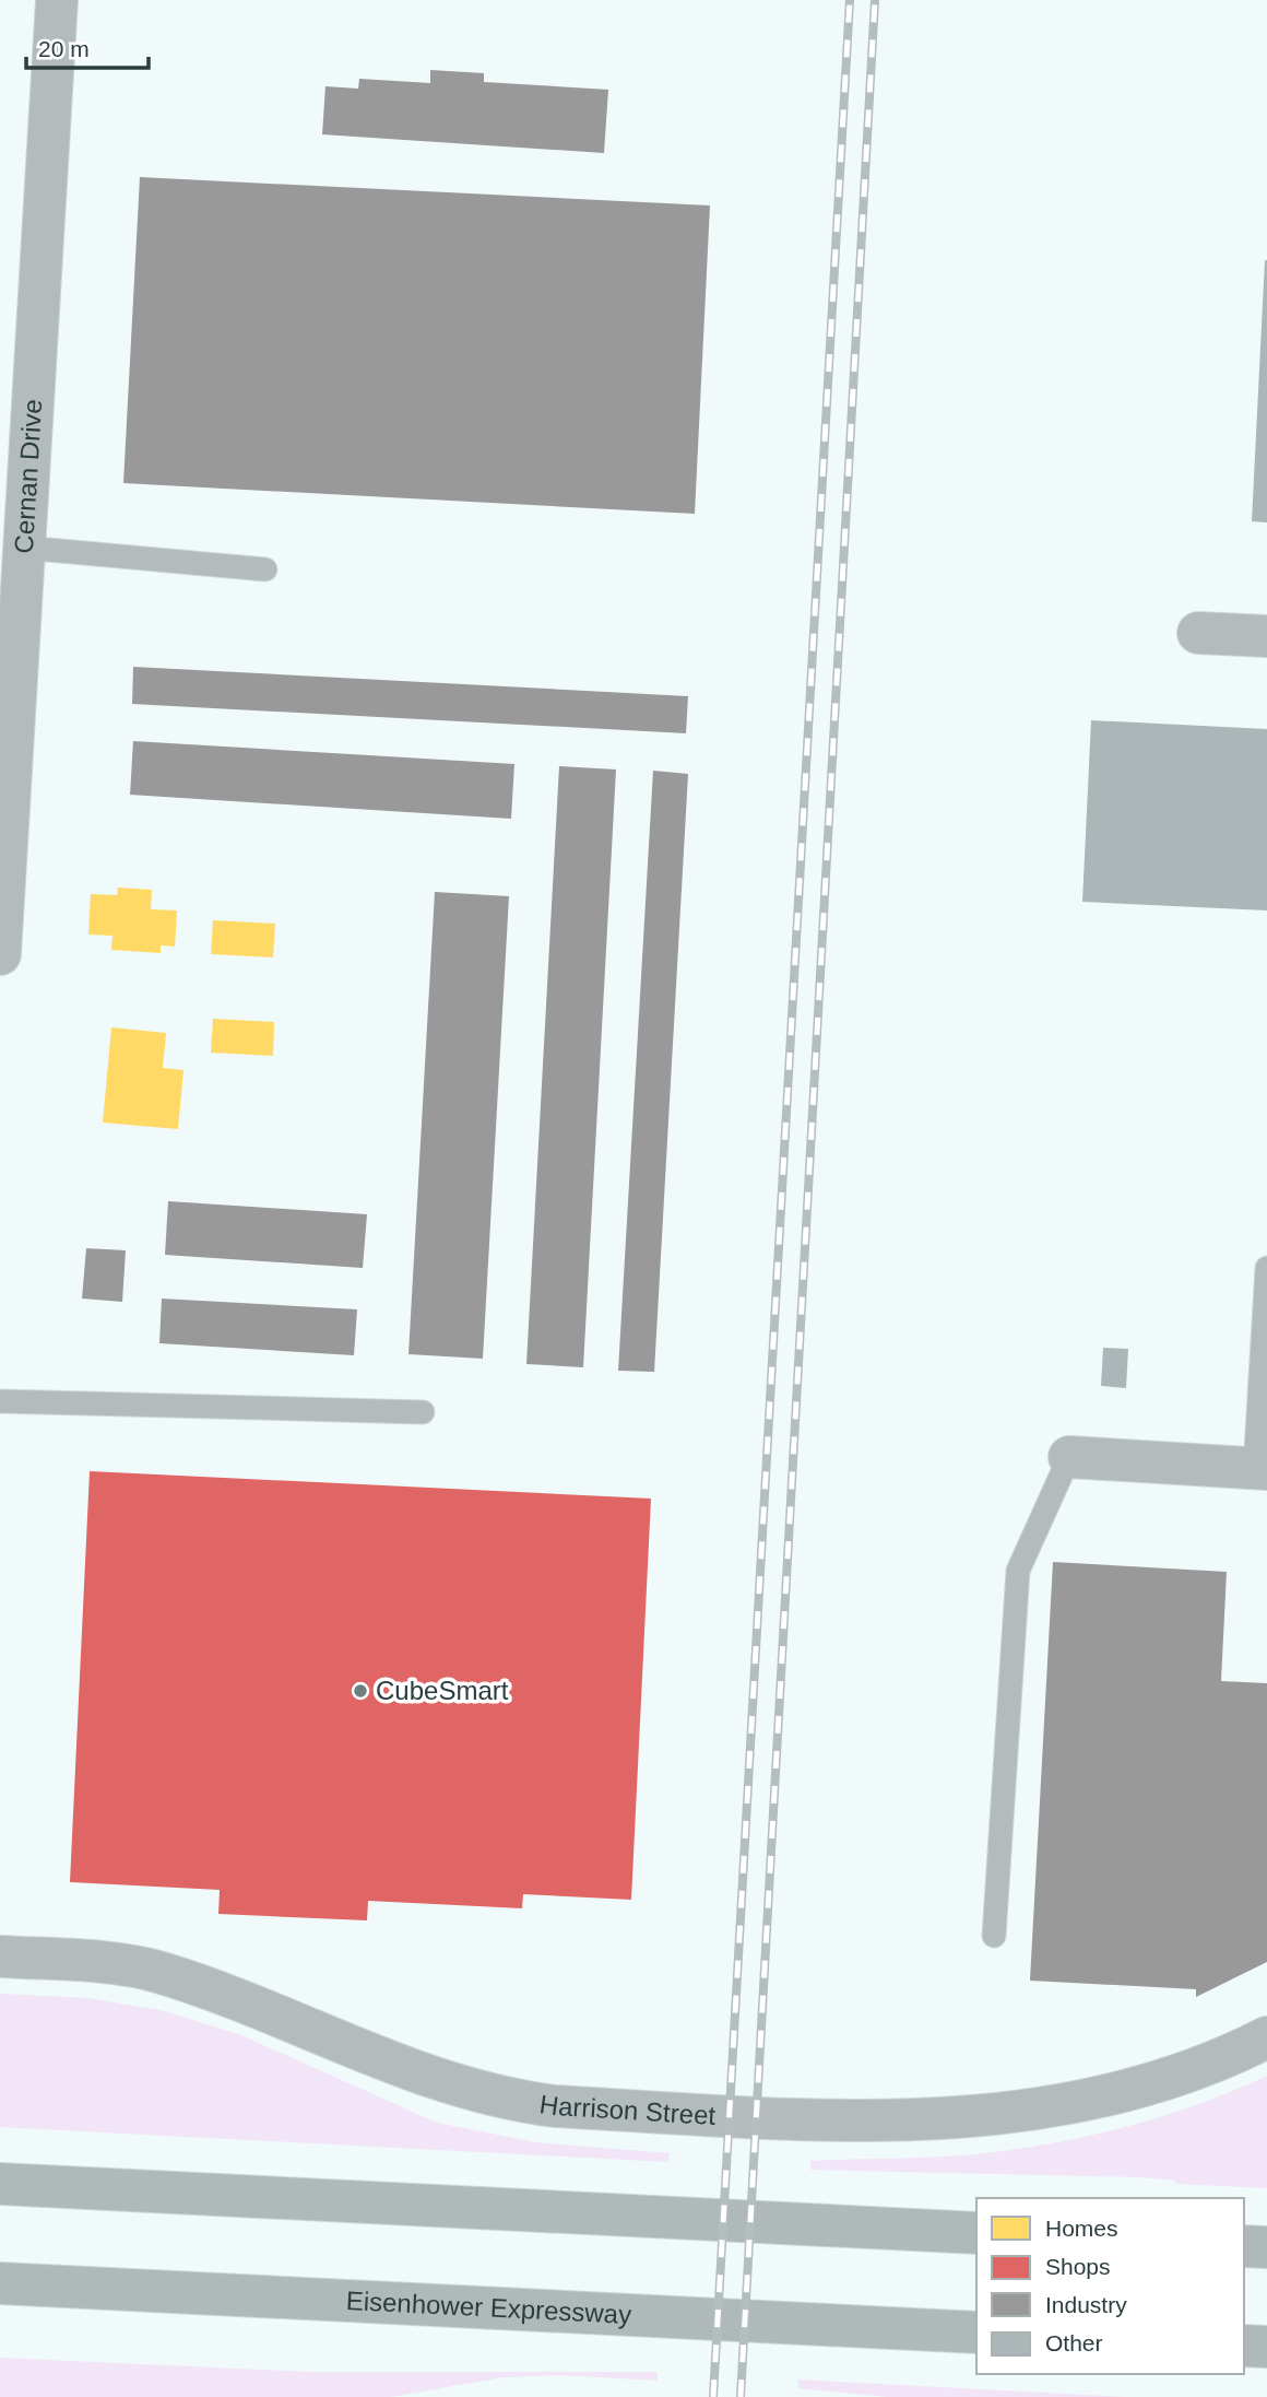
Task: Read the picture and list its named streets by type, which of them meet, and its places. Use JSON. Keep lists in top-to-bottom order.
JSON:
{
  "streets": {
    "highway": ["Eisenhower Expressway"],
    "street": ["Cernan Drive", "Harrison Street"]
  },
  "places": ["CubeSmart"],
  "legend": [
    "Homes",
    "Shops",
    "Industry",
    "Other"
  ],
  "scale_bar": "20 m"
}
